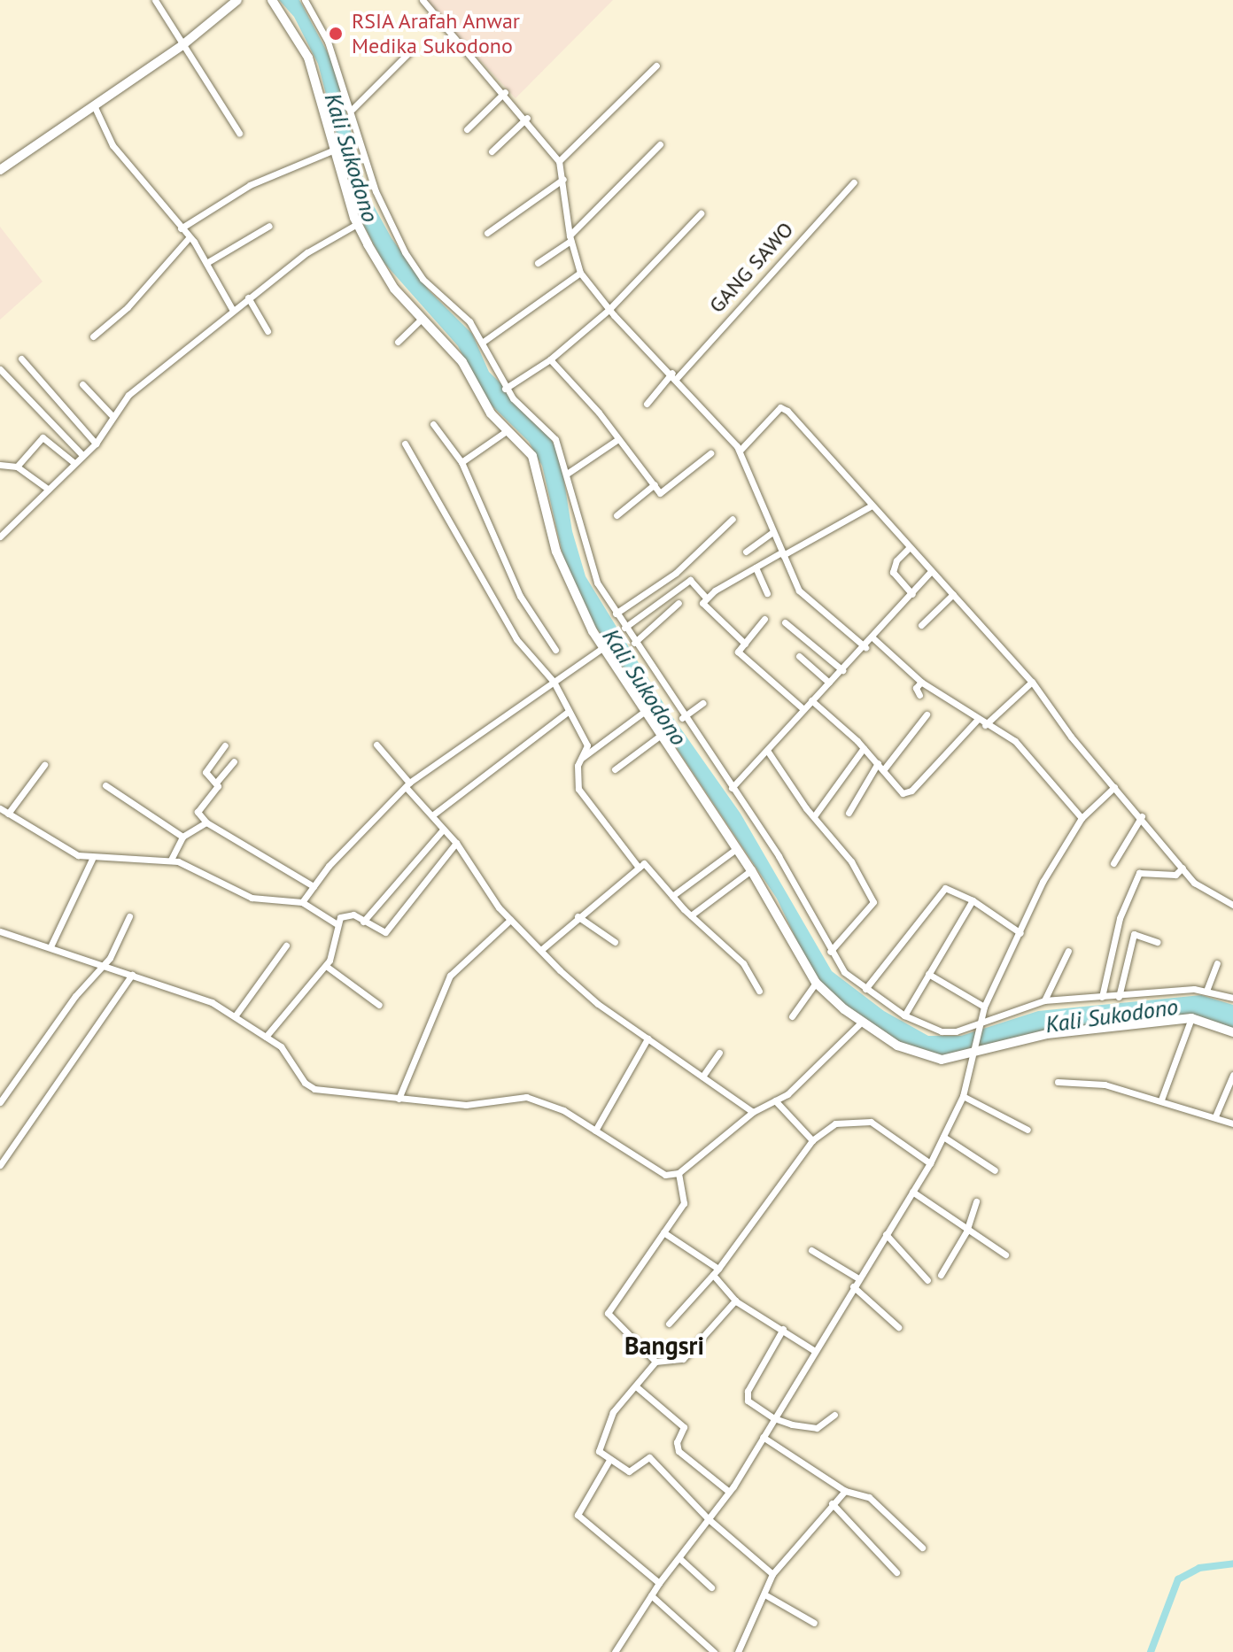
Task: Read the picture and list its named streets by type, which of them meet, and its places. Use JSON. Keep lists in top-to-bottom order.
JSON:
{
  "streets": {
    "street": ["GANG SAWO"]
  },
  "districts": ["Bangsri"],
  "water": ["Kali Sukodono"],
  "places": ["RSIA Arafah Anwar Medika Sukodono"]
}
